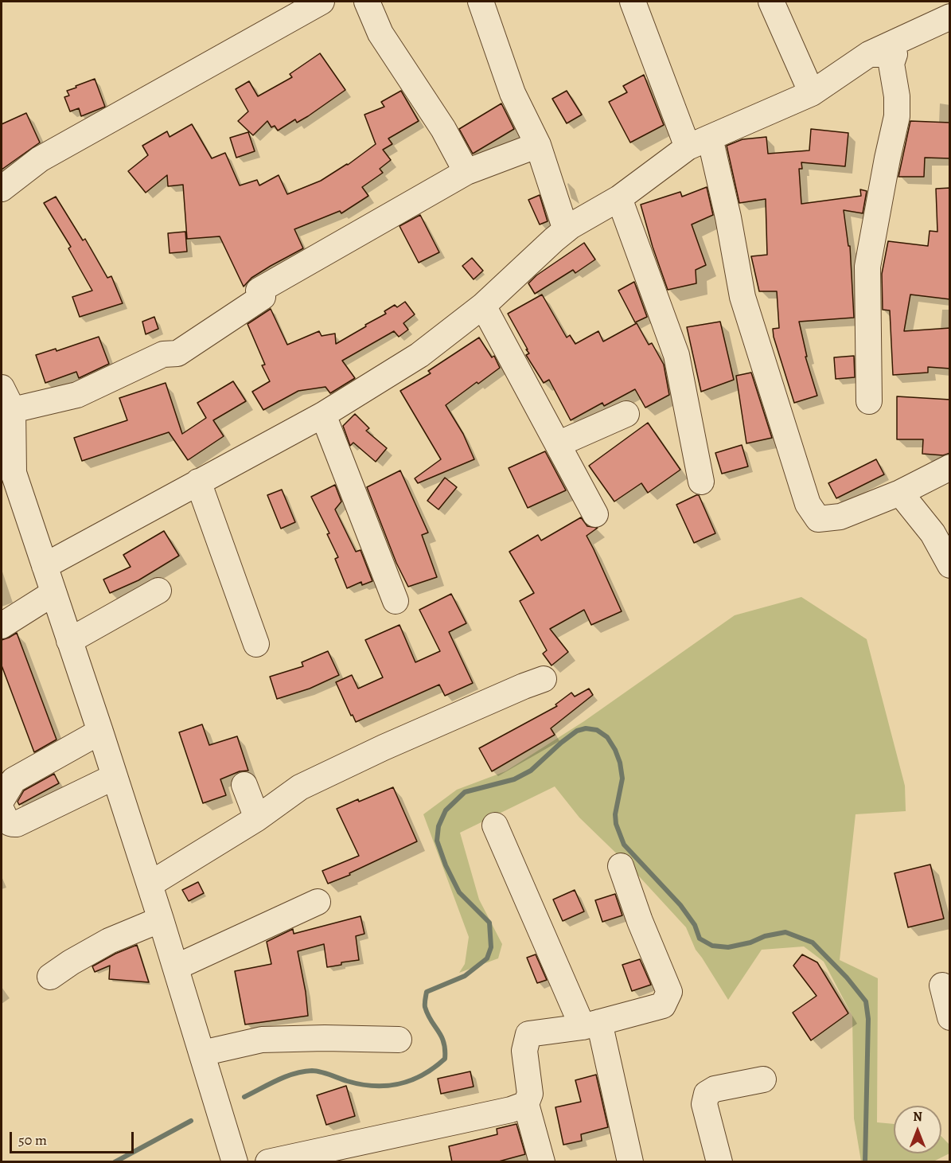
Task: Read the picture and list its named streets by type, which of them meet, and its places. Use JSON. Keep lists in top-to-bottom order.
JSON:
{
  "scale_bar": "50 m",
  "north": "top"
}
